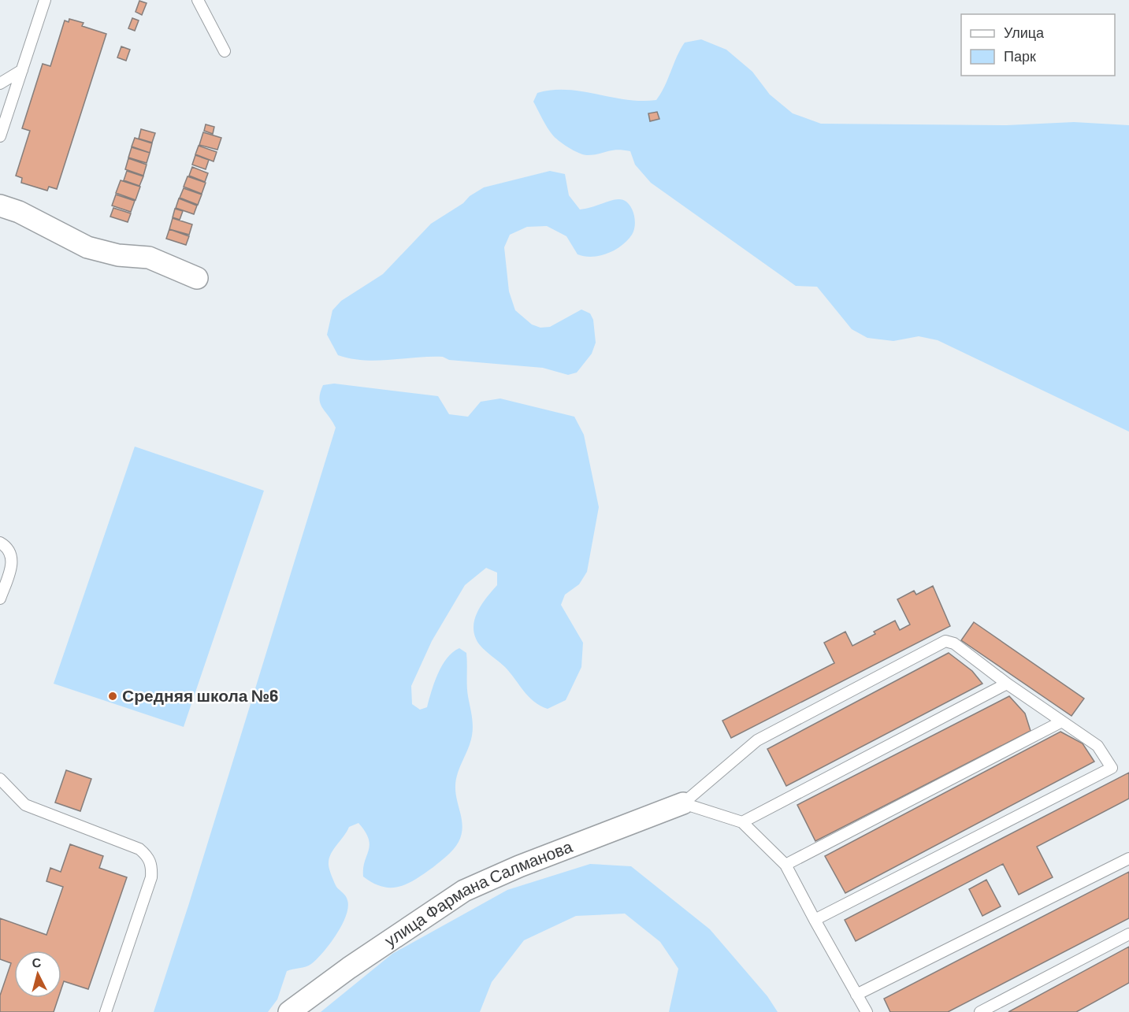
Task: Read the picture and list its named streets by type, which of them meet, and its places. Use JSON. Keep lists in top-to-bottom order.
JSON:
{
  "streets": {
    "street": ["улица Фармана Салманова"]
  },
  "places": ["Средняя школа №6"],
  "legend": ["Улица", "Парк"],
  "north": "top"
}
